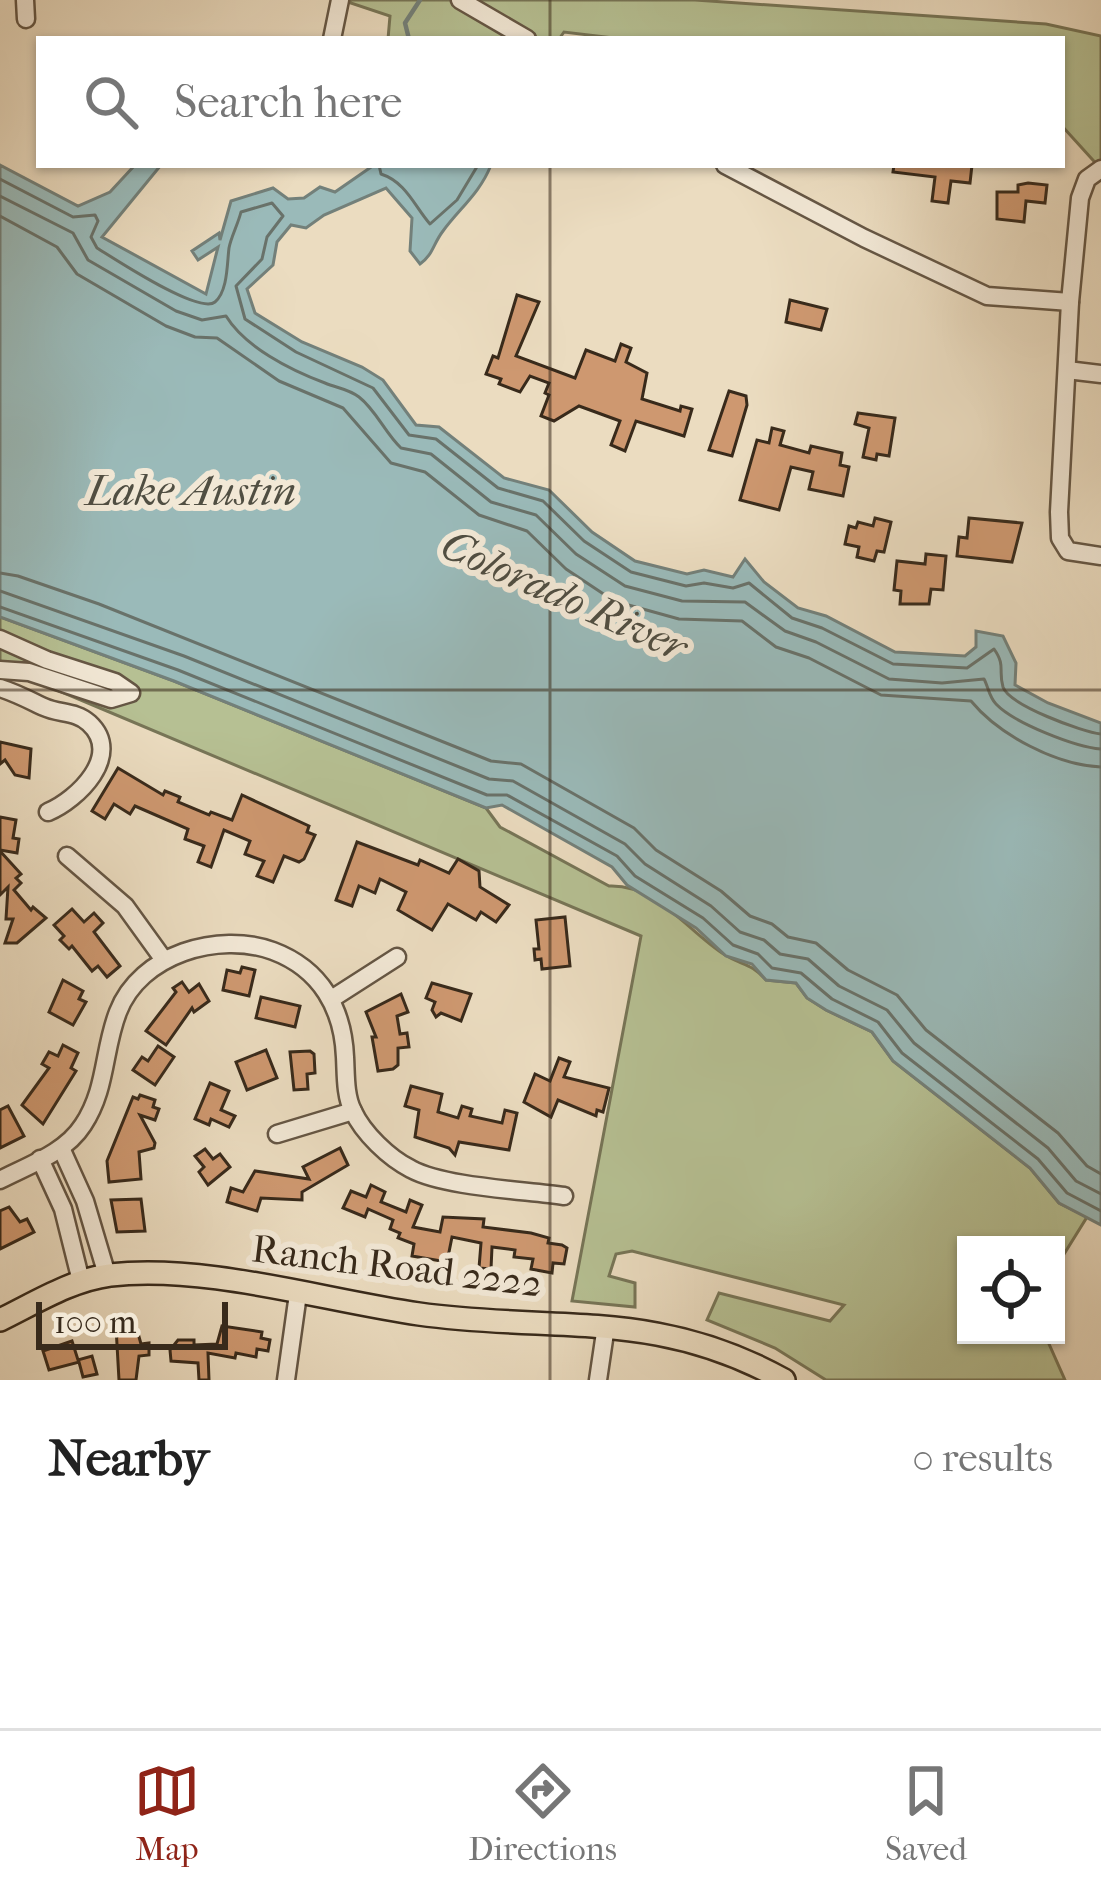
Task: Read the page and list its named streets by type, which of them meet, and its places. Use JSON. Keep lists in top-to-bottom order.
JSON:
{
  "streets": {
    "main road": ["Ranch Road 2222"]
  },
  "water": ["Lake Austin", "Colorado River"],
  "scale_bar": "100 m",
  "page": {
    "search": "Search here",
    "scale": "100 m",
    "heading": ["Nearby", "0 results"],
    "nav": ["Map", "Directions", "Saved"]
  }
}
